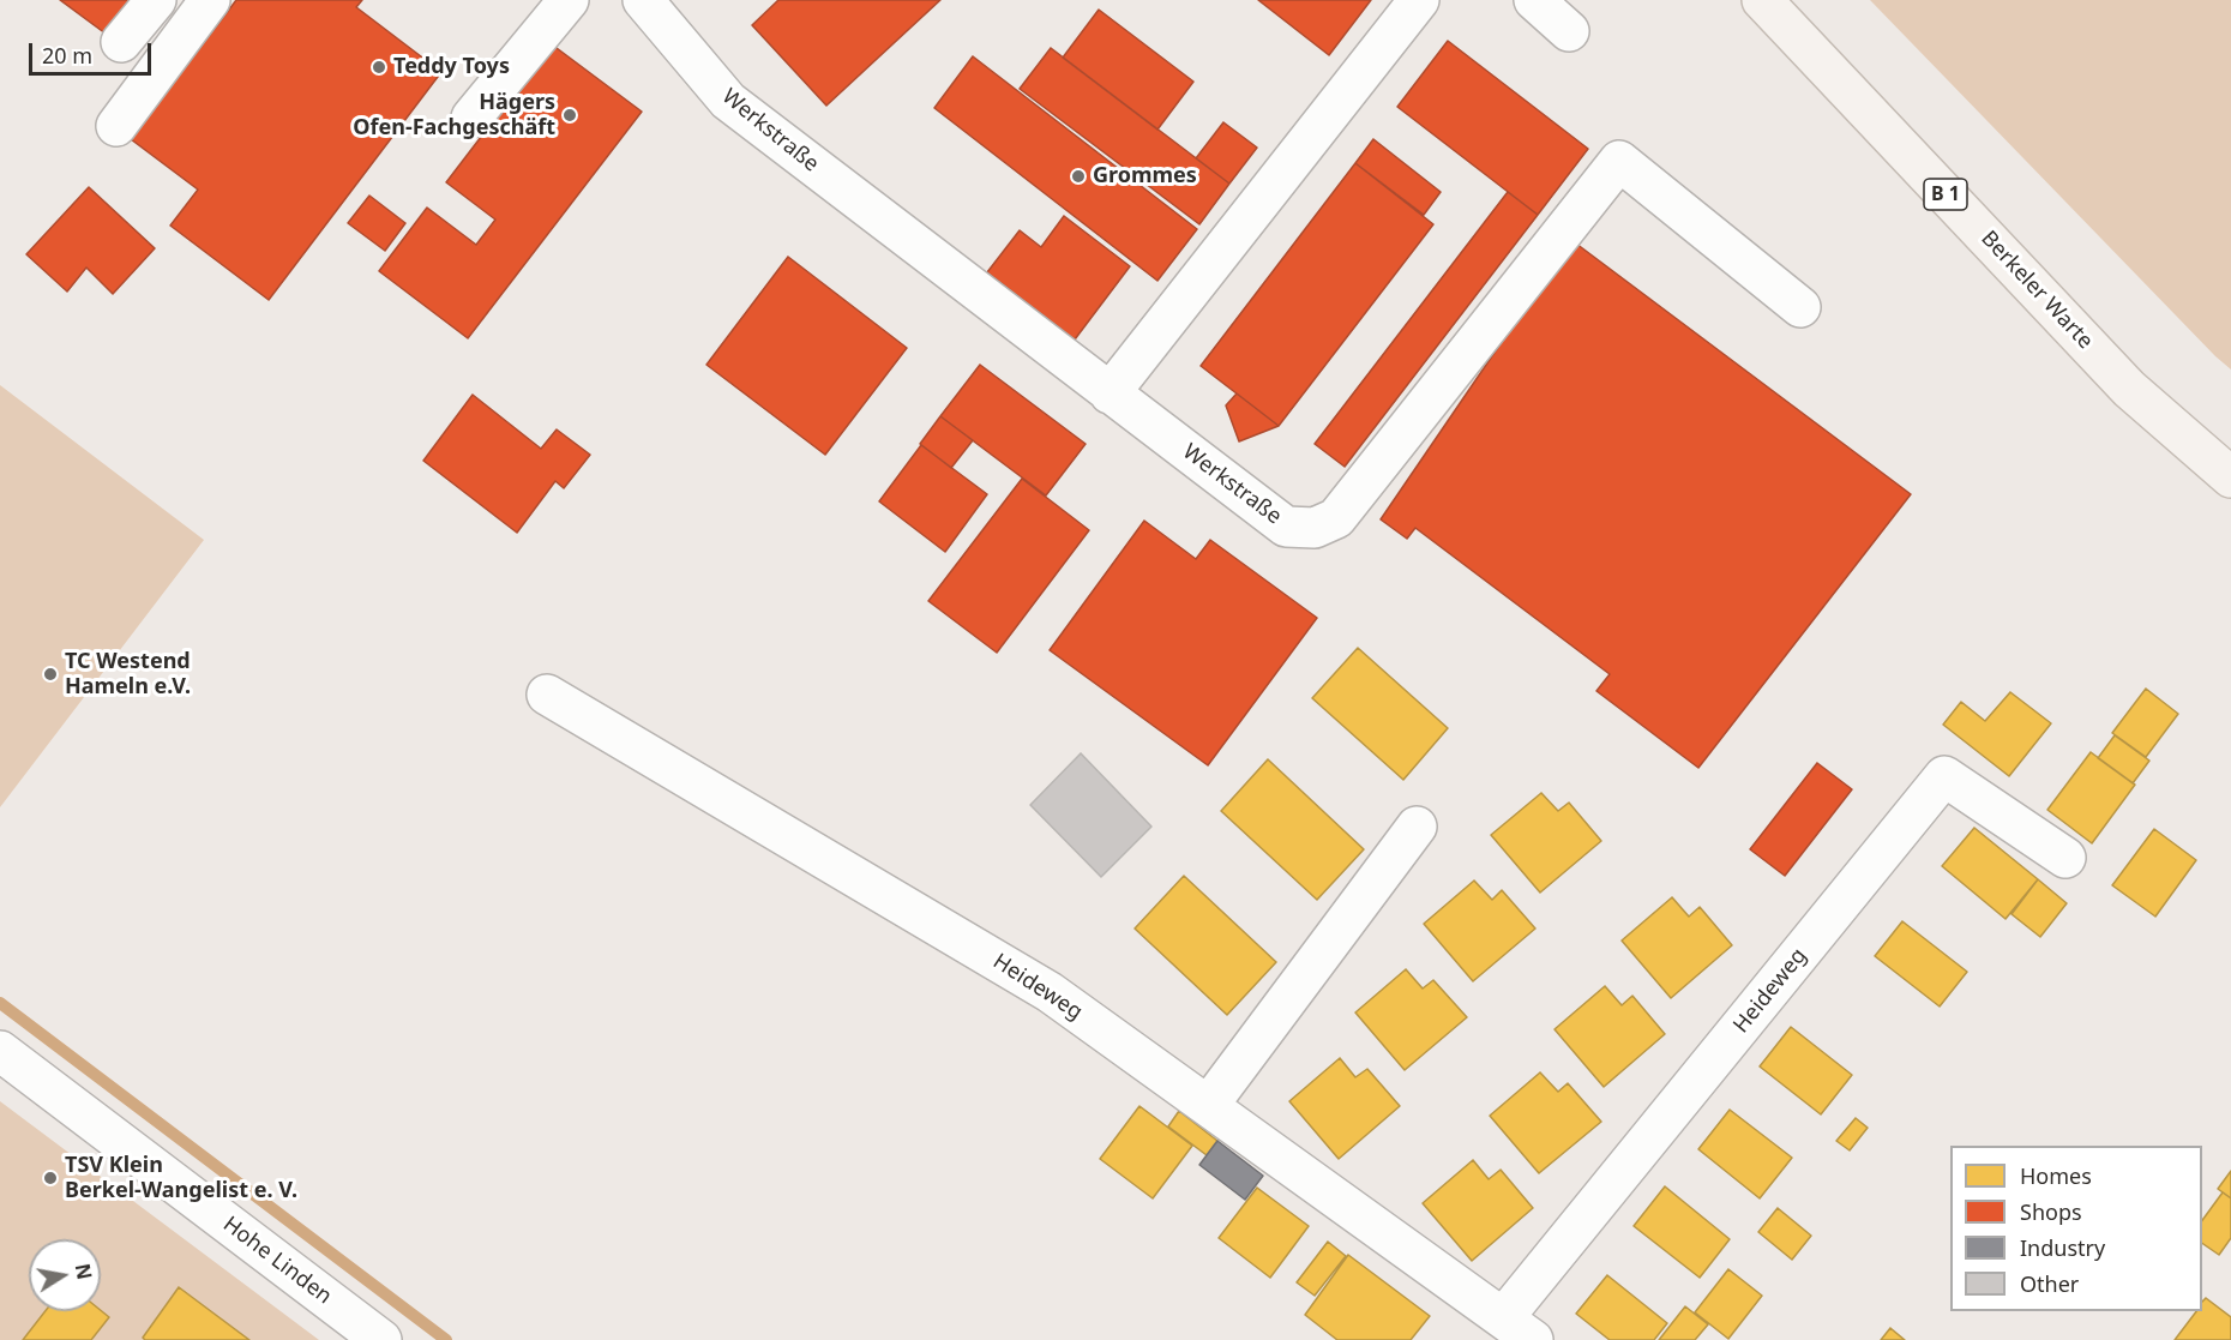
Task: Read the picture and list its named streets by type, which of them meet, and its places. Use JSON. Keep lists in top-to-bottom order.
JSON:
{
  "streets": {
    "main road": ["B 1", "Berkeler Warte"],
    "street": ["Werkstraße", "Heideweg", "Hohe Linden"]
  },
  "places": [
    "Teddy Toys",
    "Hägers Ofen-Fachgeschäft",
    "Grommes",
    "TC Westend Hameln e.V.",
    "TSV Klein Berkel-Wangelist e. V."
  ],
  "legend": [
    "Homes",
    "Shops",
    "Industry",
    "Other"
  ],
  "scale_bar": "20 m",
  "north": "right"
}
